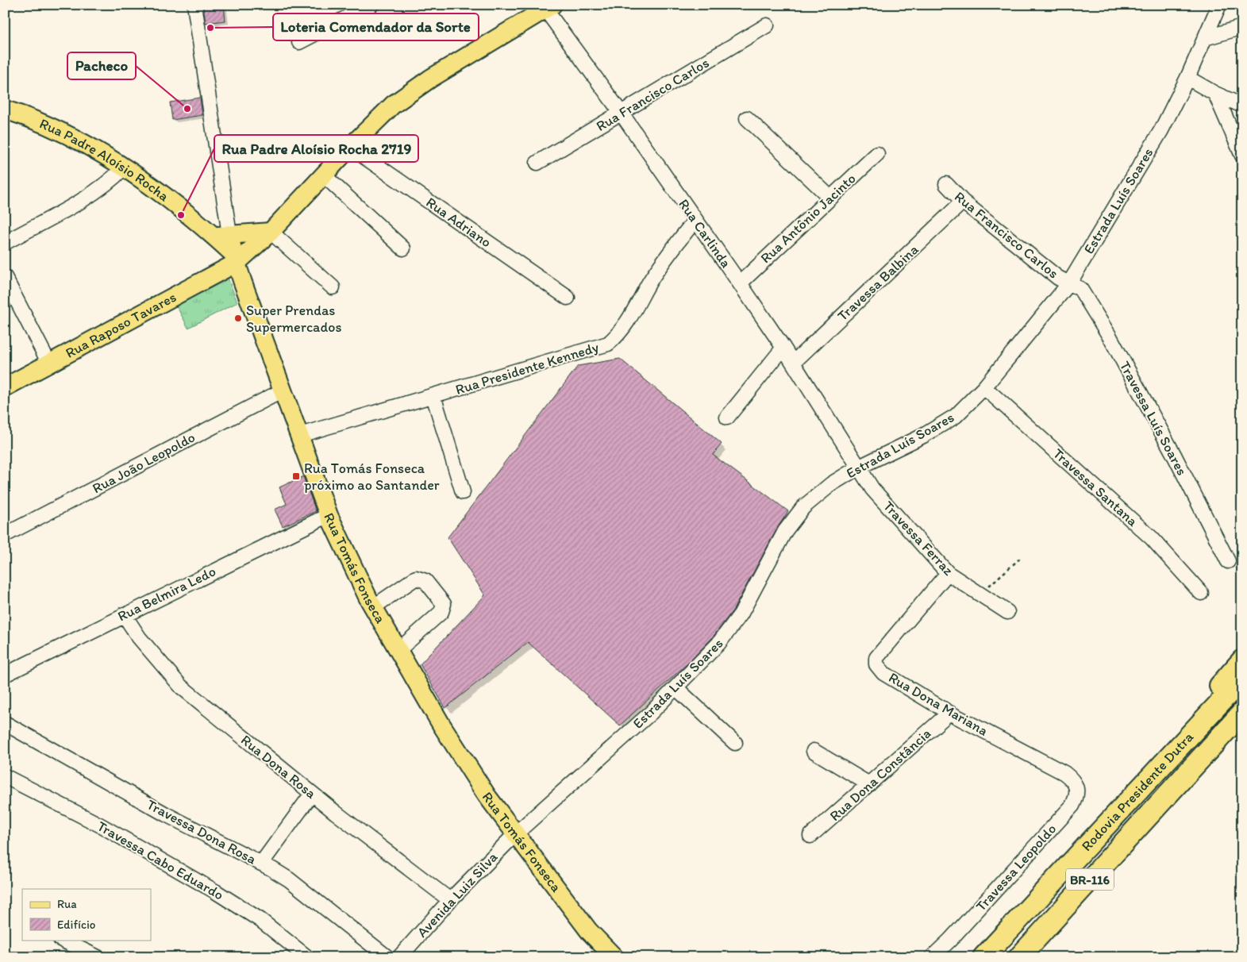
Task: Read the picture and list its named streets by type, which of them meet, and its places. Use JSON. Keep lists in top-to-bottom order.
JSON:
{
  "streets": {
    "highway": ["Rodovia Presidente Dutra", "BR-116"],
    "main road": ["Rua Padre Aloísio Rocha", "Rua Raposo Tavares", "Rua Tomás Fonseca"],
    "street": [
      "Rua Francisco Carlos",
      "Estrada Luís Soares",
      "Rua Antônio Jacinto",
      "Rua Adriano",
      "Rua Carlinda",
      "Travessa Balbina",
      "Rua Presidente Kennedy",
      "Travessa Luís Soares",
      "Rua João Leopoldo",
      "Travessa Santana",
      "Travessa Ferraz",
      "Rua Belmira Ledo",
      "Rua Dona Mariana",
      "Rua Dona Rosa",
      "Rua Dona Constância",
      "Travessa Dona Rosa",
      "Travessa Cabo Eduardo",
      "Travessa Leopoldo",
      "Avenida Luiz Silva"
    ]
  },
  "crossings": [
    ["Rua Francisco Carlos", "Estrada Luís Soares"],
    ["Rua Francisco Carlos", "Rua Carlinda"],
    ["Rua Francisco Carlos", "Travessa Balbina"],
    ["Rua Francisco Carlos", "Travessa Luís Soares"],
    ["Rua Padre Aloísio Rocha", "Rua Raposo Tavares"],
    ["Rua Padre Aloísio Rocha", "Rua Tomás Fonseca"],
    ["Estrada Luís Soares", "Rua Carlinda"],
    ["Estrada Luís Soares", "Travessa Luís Soares"],
    ["Estrada Luís Soares", "Travessa Santana"],
    ["Estrada Luís Soares", "Travessa Ferraz"],
    ["Estrada Luís Soares", "Rua Tomás Fonseca"],
    ["Estrada Luís Soares", "Avenida Luiz Silva"],
    ["Rua Antônio Jacinto", "Rua Carlinda"],
    ["Rua Adriano", "Rua Raposo Tavares"],
    ["Rua Carlinda", "Travessa Balbina"],
    ["Rua Carlinda", "Rua Raposo Tavares"],
    ["Rua Carlinda", "Rua Presidente Kennedy"],
    ["Rua Carlinda", "Travessa Ferraz"],
    ["Rua Raposo Tavares", "Rua Tomás Fonseca"],
    ["Rua Presidente Kennedy", "Rua Tomás Fonseca"],
    ["Rua João Leopoldo", "Rua Tomás Fonseca"],
    ["Travessa Ferraz", "Rua Dona Mariana"],
    ["Rua Tomás Fonseca", "Rua Belmira Ledo"],
    ["Rua Tomás Fonseca", "Avenida Luiz Silva"],
    ["Rua Belmira Ledo", "Rua Dona Rosa"],
    ["Rua Dona Mariana", "Rua Dona Constância"],
    ["Rua Dona Mariana", "Travessa Leopoldo"],
    ["Rua Dona Rosa", "Avenida Luiz Silva"]
  ],
  "places": {
    "other": [
      "Loteria Comendador da Sorte",
      "Pacheco",
      "Rua Padre Aloísio Rocha 2719",
      "Super Prendas Supermercados"
    ],
    "transit": ["Rua Tomás Fonseca próximo ao Santander"]
  },
  "legend": ["Rua", "Edifício"]
}
